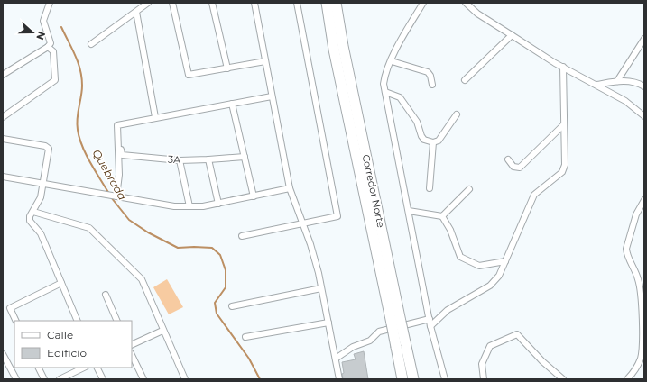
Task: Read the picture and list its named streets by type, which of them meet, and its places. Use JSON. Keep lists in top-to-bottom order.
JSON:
{
  "streets": {
    "highway": ["Corredor Norte"],
    "street": ["3A"]
  },
  "water": ["Quebrada"],
  "legend": ["Calle", "Edificio"],
  "north": "right"
}
